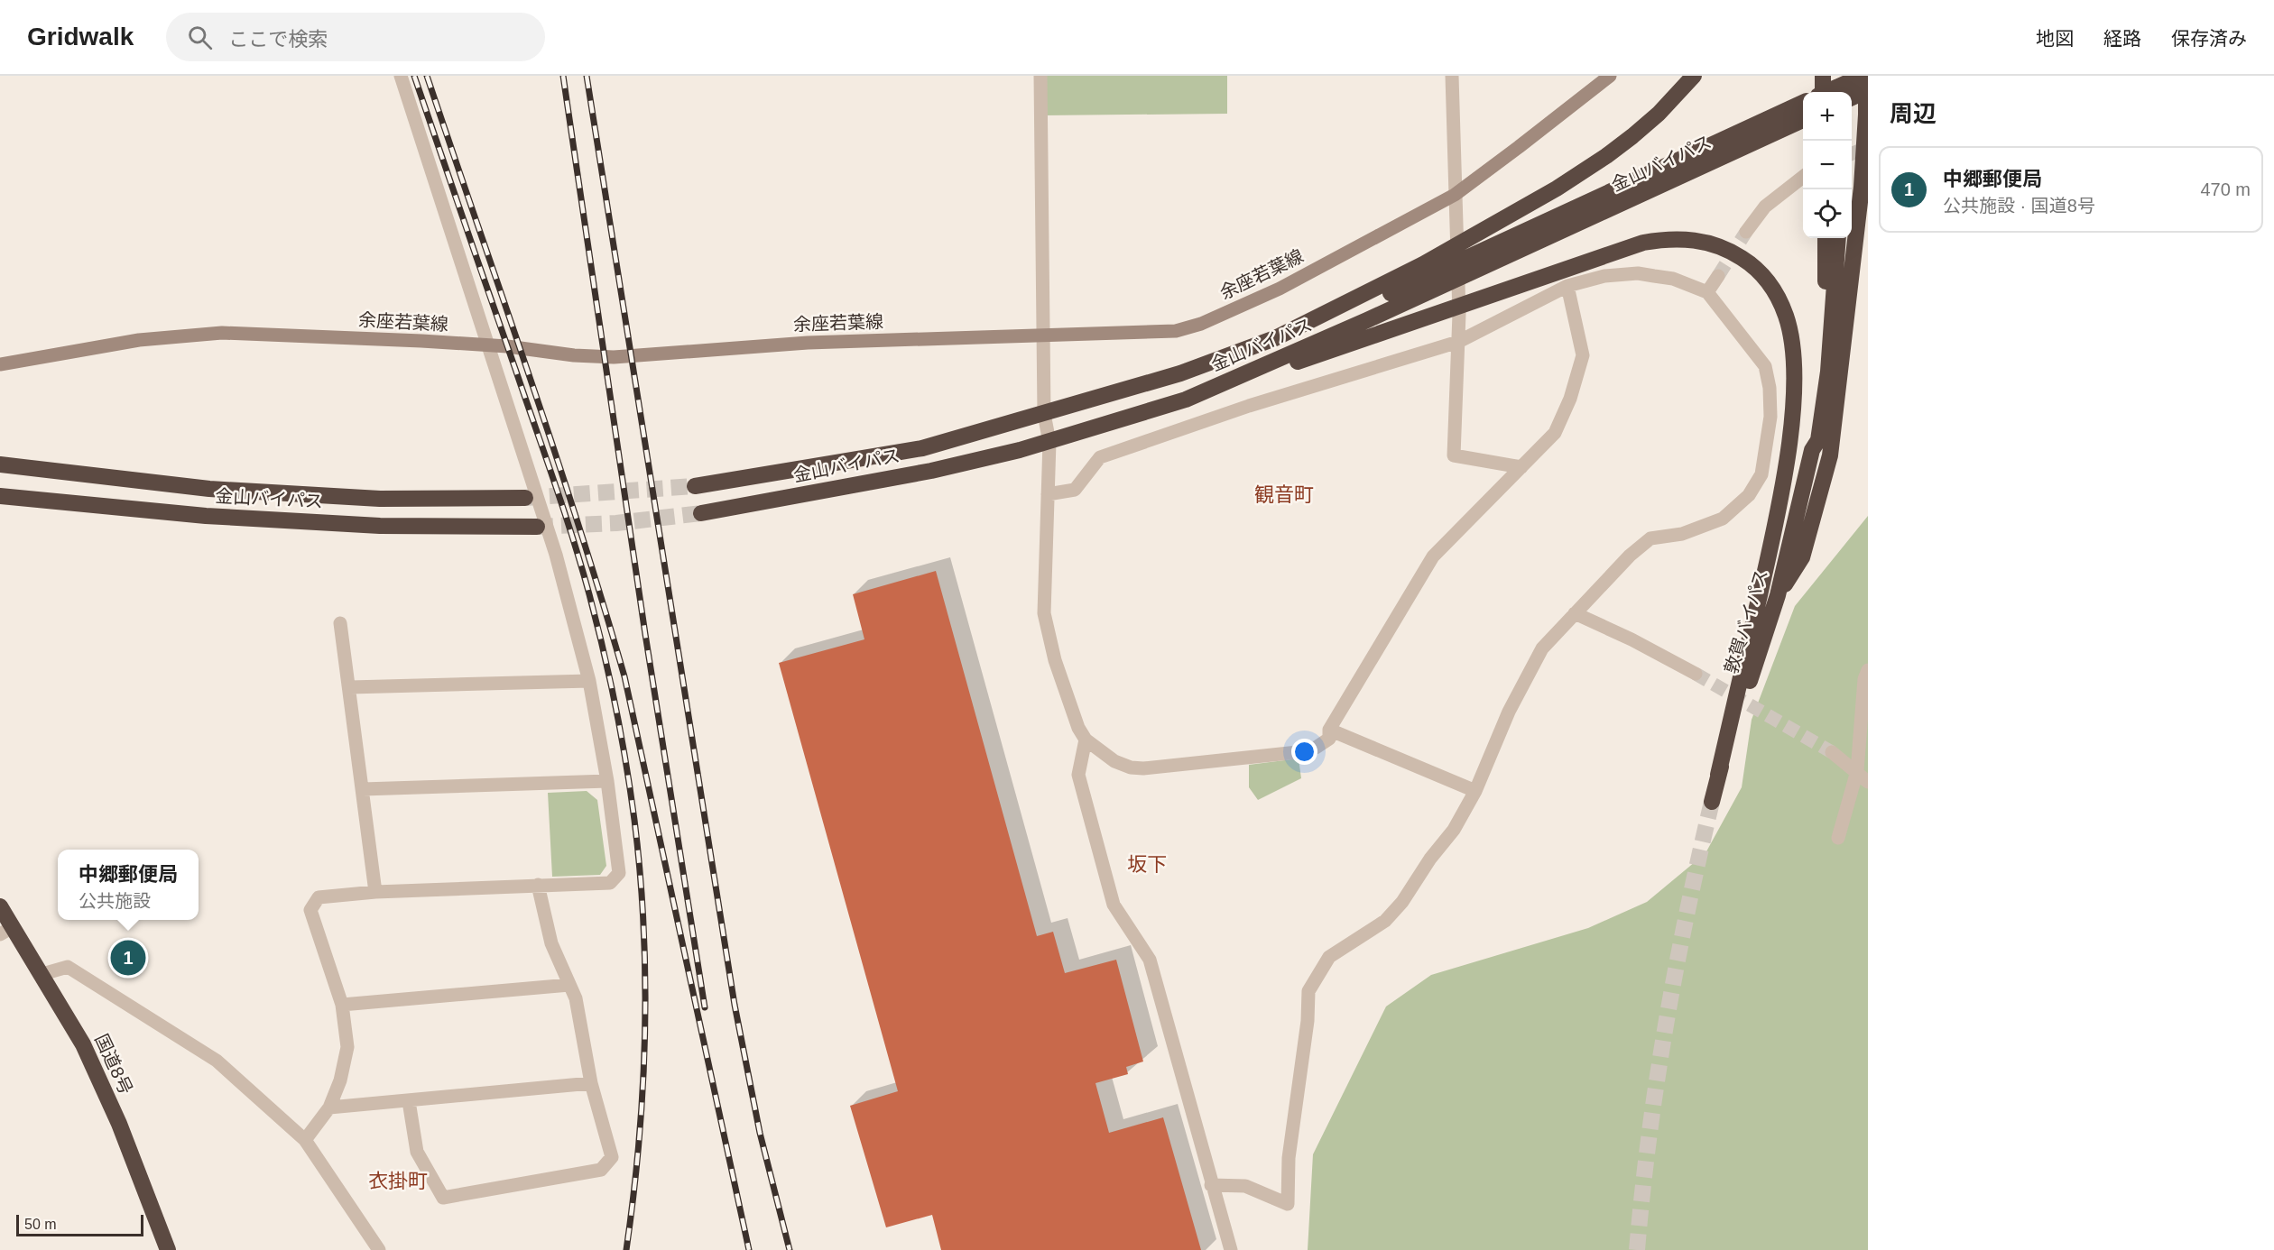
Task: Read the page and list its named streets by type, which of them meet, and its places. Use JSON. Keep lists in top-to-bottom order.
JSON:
{
  "streets": {
    "highway": ["金山バイパス", "敦賀バイパス", "国道8号"],
    "main road": ["余座若葉線"]
  },
  "districts": ["観音町", "坂下", "衣掛町"],
  "scale_bar": "50 m",
  "page": {
    "header": "Gridwalk",
    "search": "ここで検索",
    "nav": ["地図", "経路", "保存済み"],
    "heading": "周辺",
    "map_buttons": ["+", "−"],
    "list": [
      {
        "mark": "1",
        "name": "中郷郵便局",
        "note": "公共施設 · 国道8号",
        "value": "470 m"
      }
    ],
    "popup": ["中郷郵便局", "公共施設"],
    "pins": "1",
    "scale": "50 m"
  }
}
